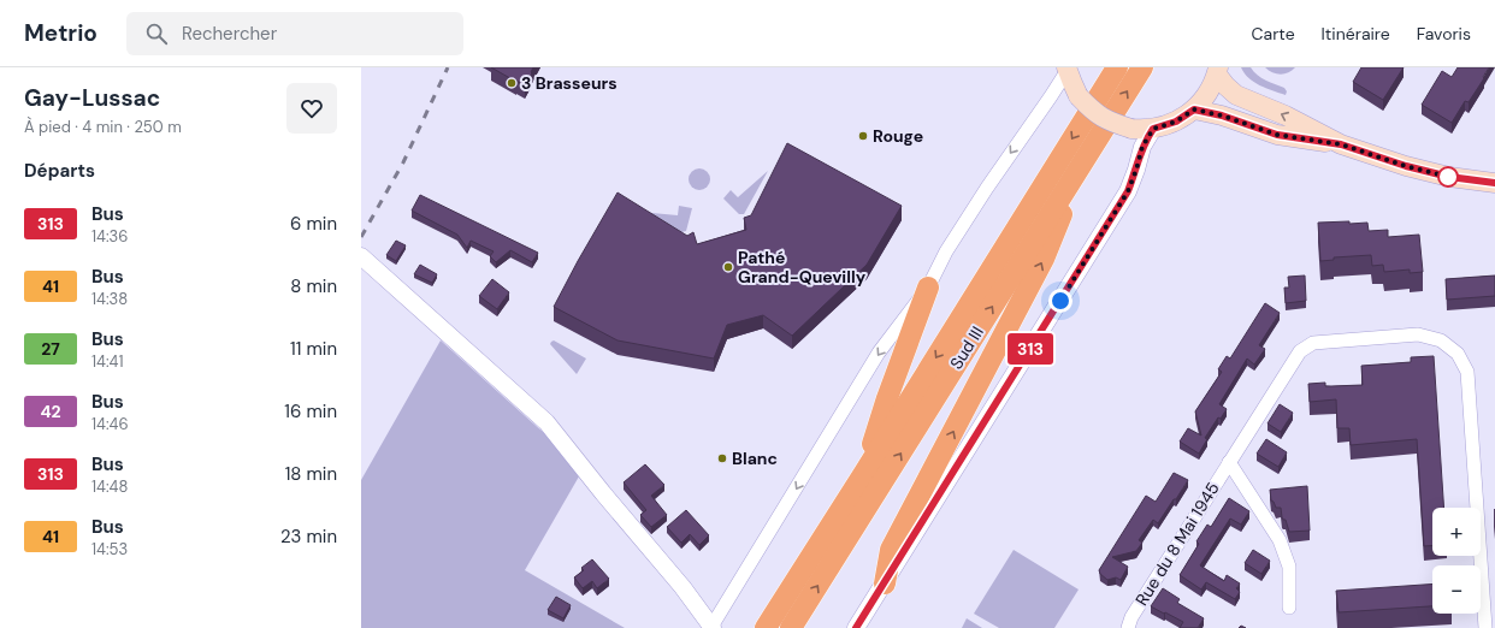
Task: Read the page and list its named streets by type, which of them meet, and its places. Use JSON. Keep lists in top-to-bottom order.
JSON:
{
  "streets": {
    "highway": ["Sud III"],
    "street": ["Rue du 8 Mai 1945"]
  },
  "places": [
    "3 Brasseurs",
    "Rouge",
    "Pathé Grand-Quevilly",
    "Blanc"
  ],
  "lines": ["bus line 313"],
  "page": {
    "header": "Metrio",
    "search": "Rechercher",
    "nav": ["Carte", "Itinéraire", "Favoris"],
    "heading": [
      ["Gay-Lussac", "À pied · 4 min · 250 m"],
      "Départs"
    ],
    "on_map": "313",
    "list": [
      {
        "mark": "313",
        "name": "Bus",
        "note": "14:36",
        "value": "6 min"
      },
      {
        "mark": "41",
        "name": "Bus",
        "note": "14:38",
        "value": "8 min"
      },
      {
        "mark": "27",
        "name": "Bus",
        "note": "14:41",
        "value": "11 min"
      },
      {
        "mark": "42",
        "name": "Bus",
        "note": "14:46",
        "value": "16 min"
      },
      {
        "mark": "313",
        "name": "Bus",
        "note": "14:48",
        "value": "18 min"
      },
      {
        "mark": "41",
        "name": "Bus",
        "note": "14:53",
        "value": "23 min"
      }
    ],
    "map_buttons": ["+", "−"]
  }
}
